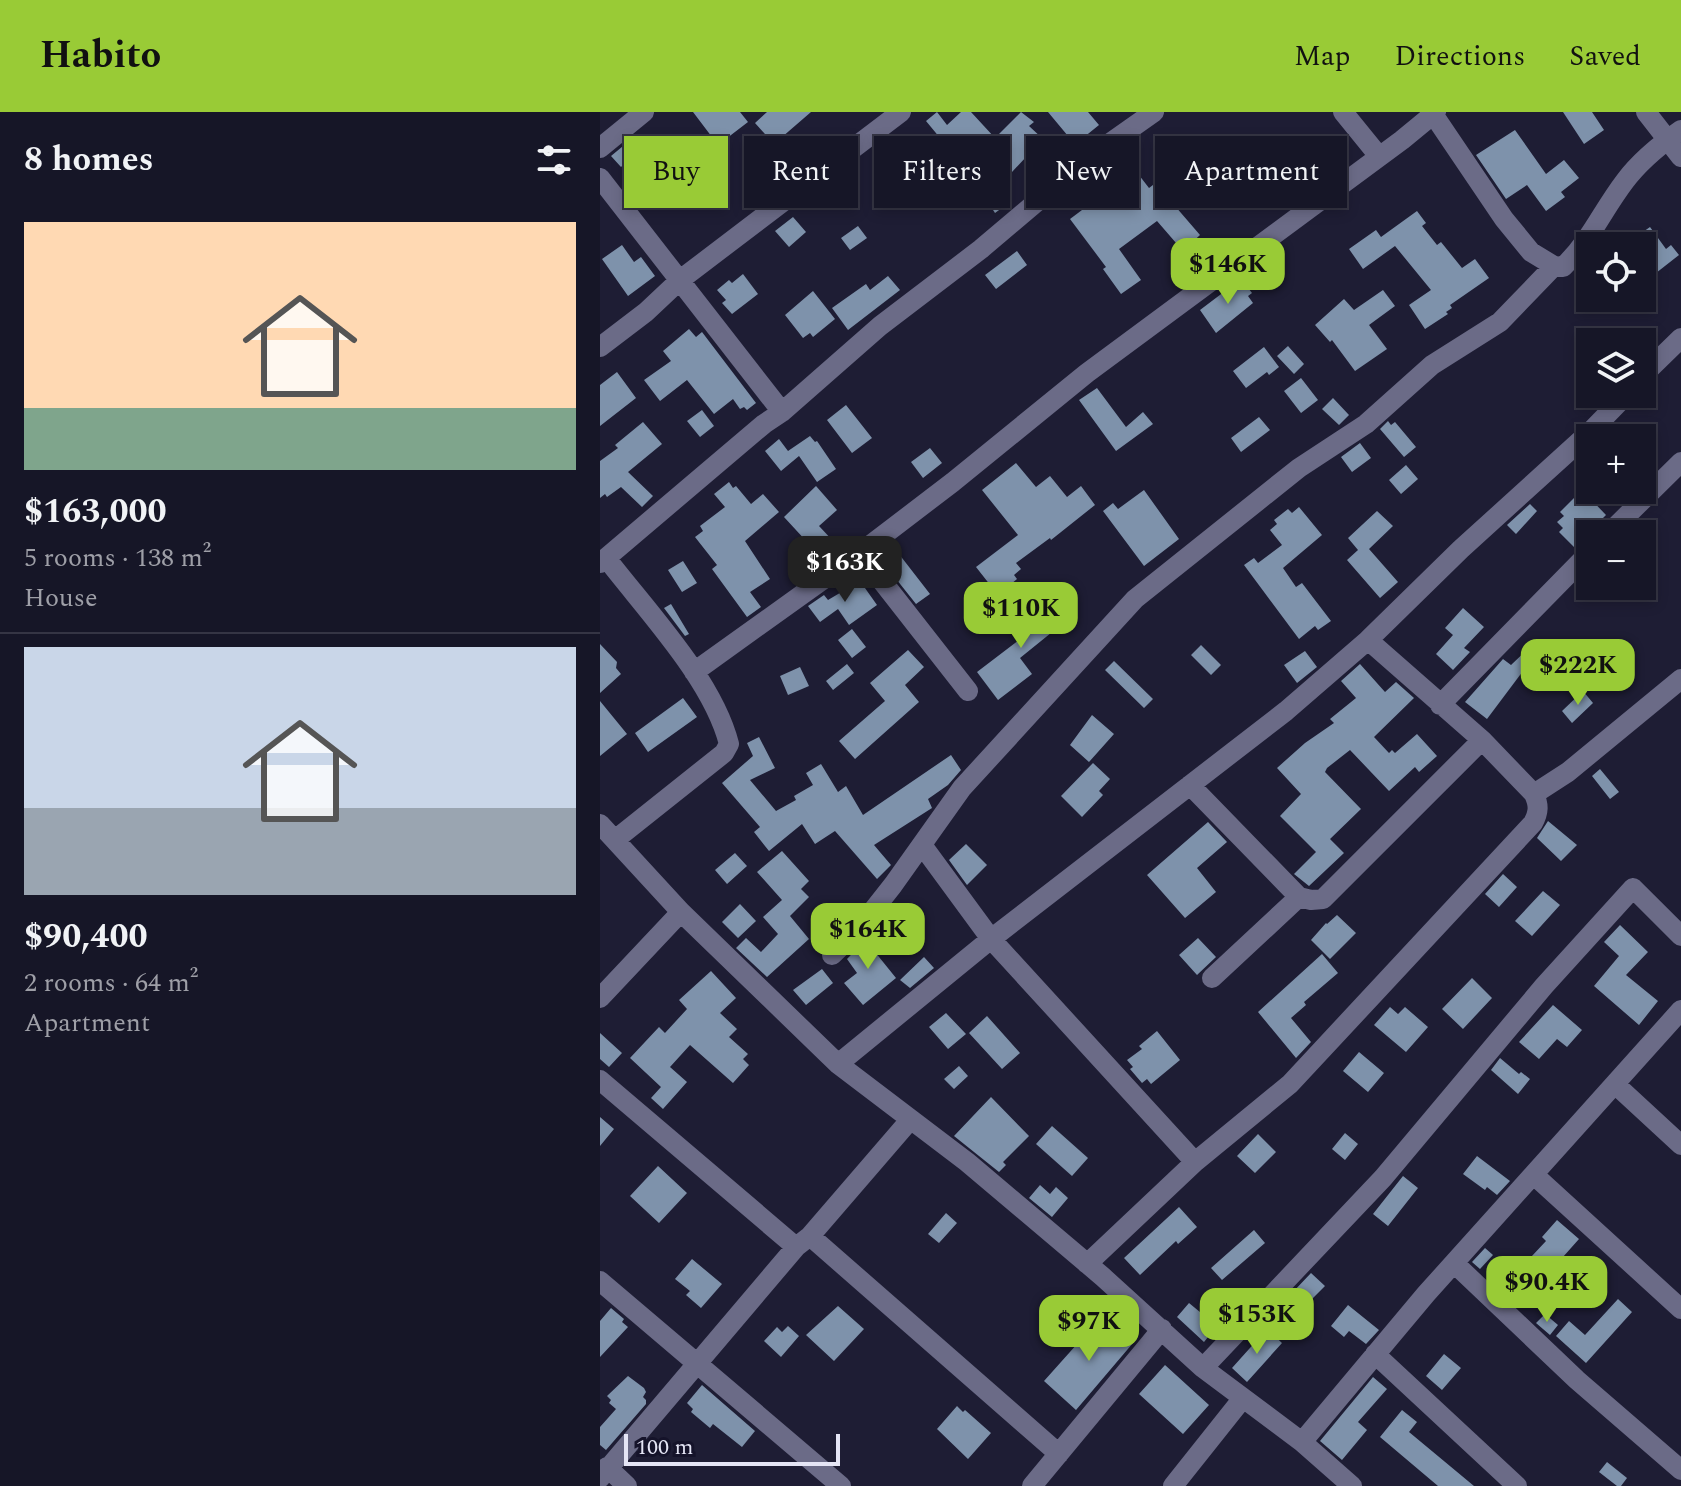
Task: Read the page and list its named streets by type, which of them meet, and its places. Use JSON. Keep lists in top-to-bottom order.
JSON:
{
  "scale_bar": "100 m",
  "page": {
    "header": "Habito",
    "nav": ["Map", "Directions", "Saved"],
    "heading": "8 homes",
    "chip": [
      "Buy",
      "Rent",
      "Filters",
      "New",
      "Apartment"
    ],
    "list": [
      {
        "name": "$163,000",
        "note": "5 rooms · 138 m² · House"
      },
      {
        "name": "$90,400",
        "note": "2 rooms · 64 m² · Apartment"
      }
    ],
    "map_buttons": ["+", "−"],
    "price": [
      "$146K",
      "$163K",
      "$110K",
      "$222K",
      "$164K",
      "$90.4K",
      "$153K",
      "$97K"
    ],
    "scale": "100 m"
  }
}
